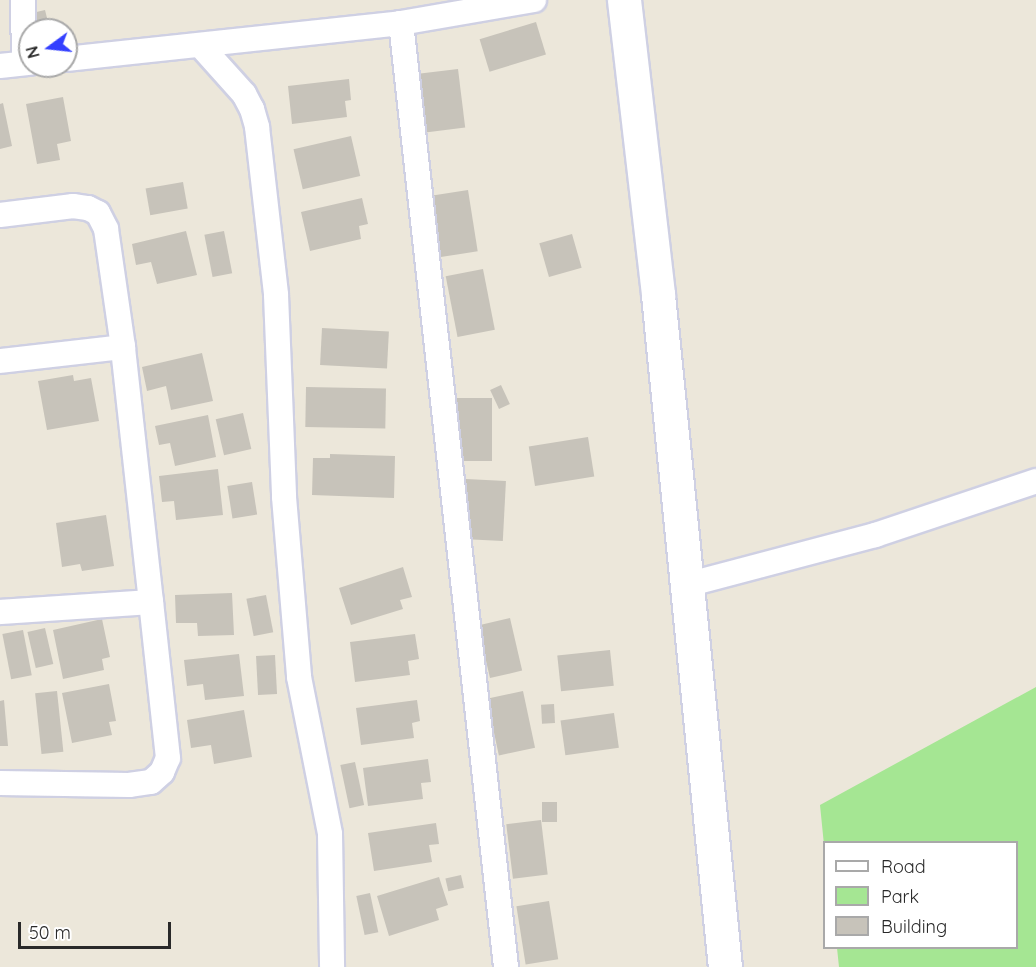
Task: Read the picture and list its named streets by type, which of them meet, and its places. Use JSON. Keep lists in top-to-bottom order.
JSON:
{
  "legend": ["Road", "Park", "Building"],
  "scale_bar": "50 m",
  "north": "left"
}
